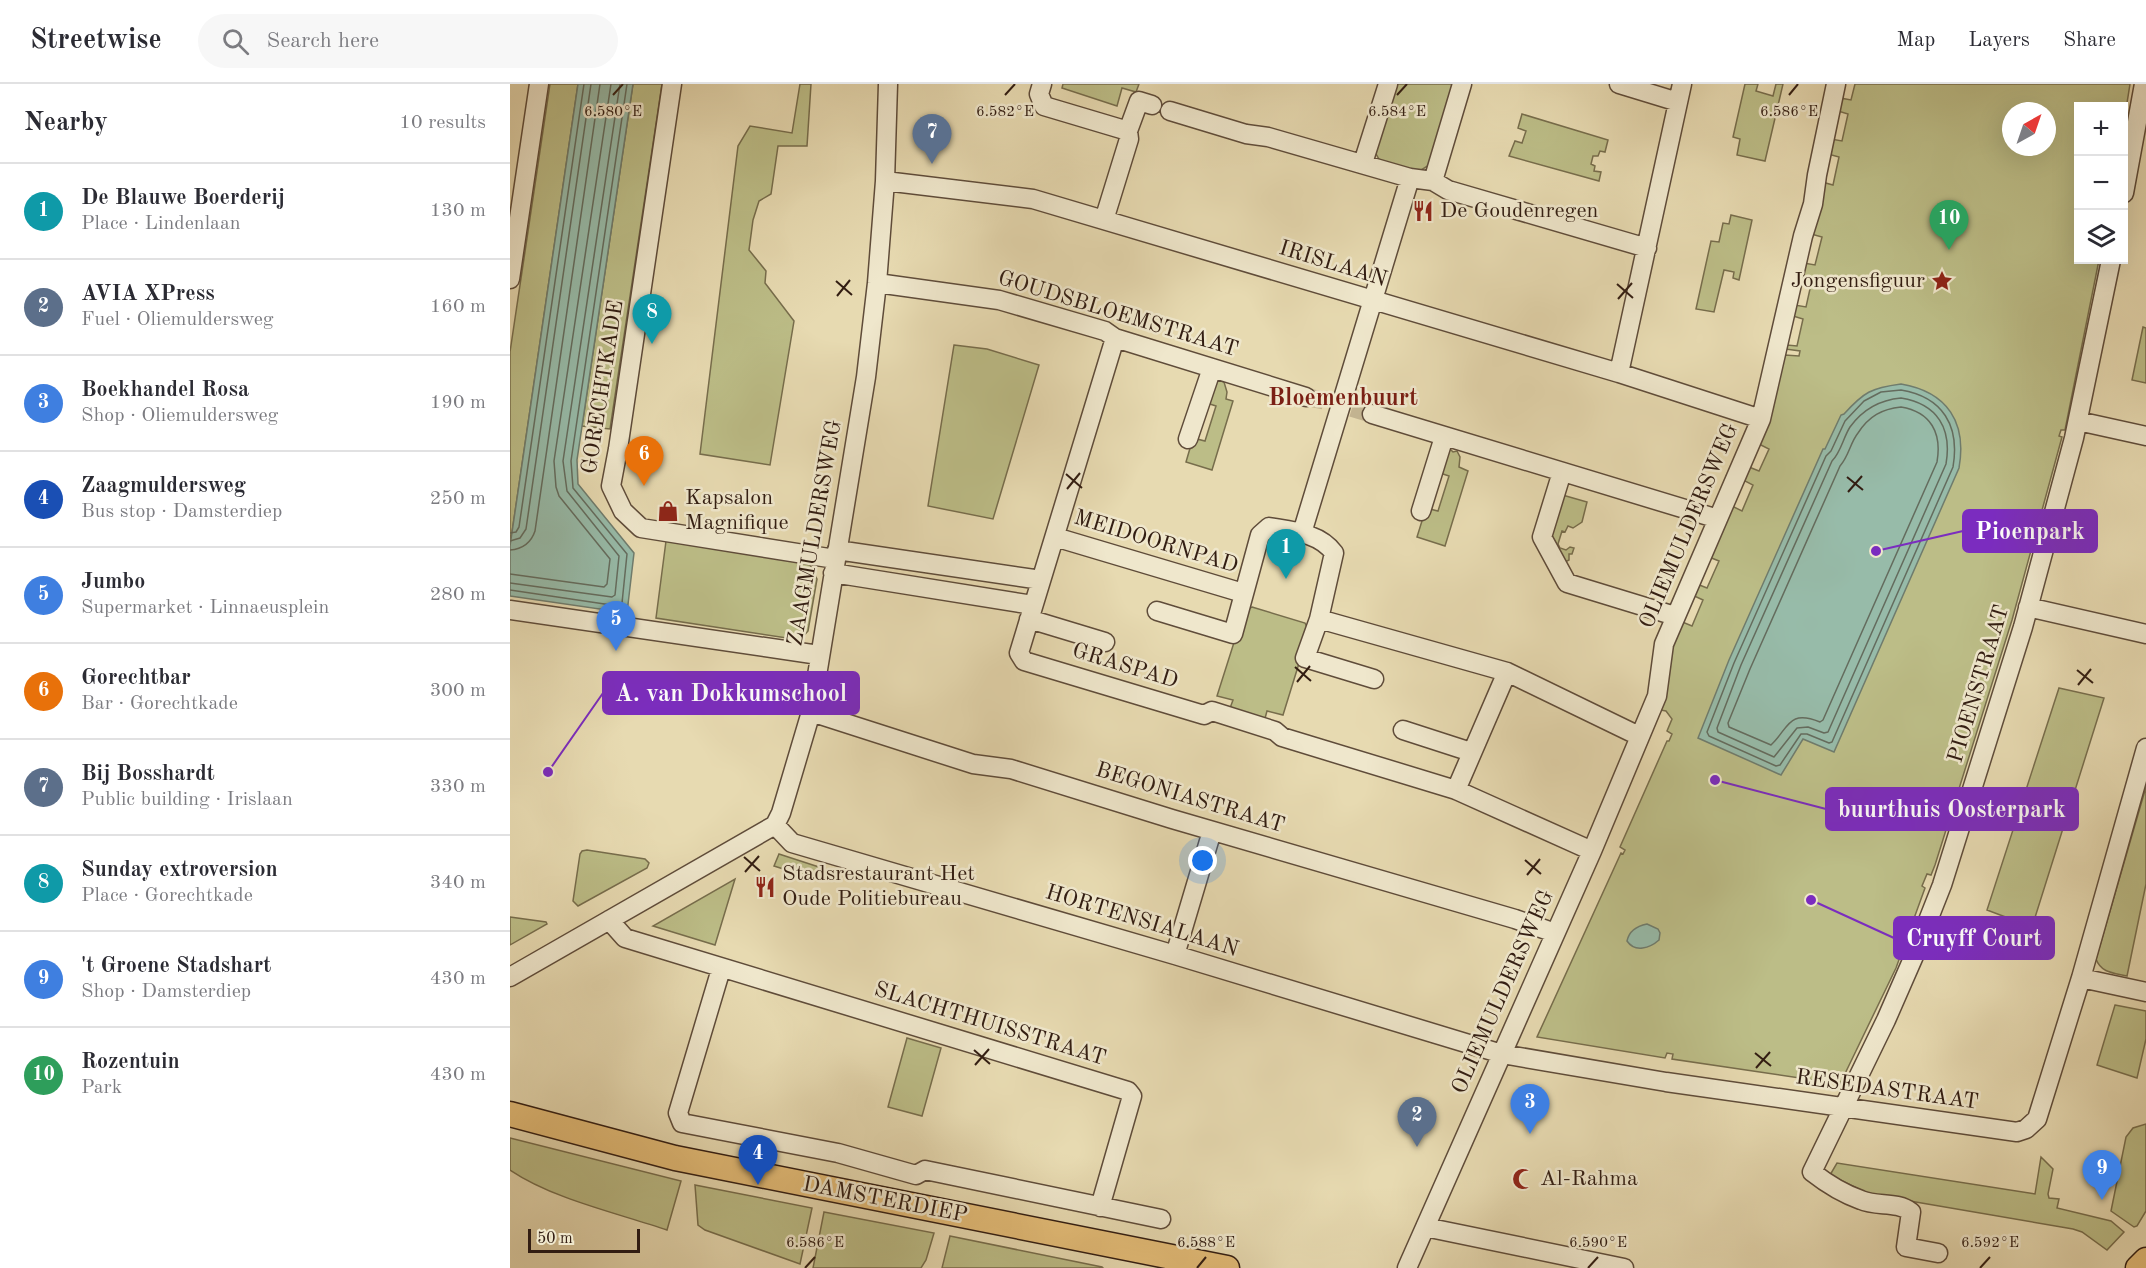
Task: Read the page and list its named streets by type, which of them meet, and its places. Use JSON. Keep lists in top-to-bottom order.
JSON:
{
  "streets": {
    "main road": ["DAMSTERDIEP"],
    "street": [
      "IRISLAAN",
      "GOUDSBLOEMSTRAAT",
      "GORECHTKADE",
      "OLIEMULDERSWEG",
      "ZAAGMULDERSWEG",
      "MEIDOORNPAD",
      "GRASPAD",
      "PIOENSTRAAT",
      "BEGONIASTRAAT",
      "HORTENSIALAAN",
      "SLACHTHUISSTRAAT",
      "RESEDASTRAAT"
    ]
  },
  "crossings": [
    ["IRISLAAN", "OLIEMULDERSWEG"],
    ["IRISLAAN", "ZAAGMULDERSWEG"],
    ["GOUDSBLOEMSTRAAT", "ZAAGMULDERSWEG"],
    ["GORECHTKADE", "ZAAGMULDERSWEG"],
    ["OLIEMULDERSWEG", "BEGONIASTRAAT"],
    ["OLIEMULDERSWEG", "HORTENSIALAAN"],
    ["OLIEMULDERSWEG", "RESEDASTRAAT"],
    ["ZAAGMULDERSWEG", "BEGONIASTRAAT"],
    ["ZAAGMULDERSWEG", "HORTENSIALAAN"],
    ["PIOENSTRAAT", "RESEDASTRAAT"],
    ["HORTENSIALAAN", "RESEDASTRAAT"]
  ],
  "districts": ["Bloemenbuurt"],
  "places": {
    "restaurant": ["De Goudenregen", "Stadsrestaurant Het Oude Politiebureau"],
    "place": ["Jongensfiguur"],
    "shop": ["Kapsalon Magnifique"],
    "other": [
      "Pioenpark",
      "A. van Dokkumschool",
      "buurthuis Oosterpark",
      "Cruyff Court"
    ],
    "mosque": ["Al-Rahma"]
  },
  "scale_bar": "50 m",
  "north": "top right",
  "page": {
    "header": "Streetwise",
    "search": "Search here",
    "nav": ["Map", "Layers", "Share"],
    "heading": ["Nearby", "10 results"],
    "map_buttons": ["+", "−"],
    "pins": [
      "7",
      "10",
      "8",
      "6",
      "1",
      "5",
      "3",
      "2",
      "4",
      "9"
    ],
    "list": [
      {
        "mark": "1",
        "name": "De Blauwe Boerderij",
        "note": "Place · Lindenlaan",
        "value": "130 m"
      },
      {
        "mark": "2",
        "name": "AVIA XPress",
        "note": "Fuel · Oliemuldersweg",
        "value": "160 m"
      },
      {
        "mark": "3",
        "name": "Boekhandel Rosa",
        "note": "Shop · Oliemuldersweg",
        "value": "190 m"
      },
      {
        "mark": "4",
        "name": "Zaagmuldersweg",
        "note": "Bus stop · Damsterdiep",
        "value": "250 m"
      },
      {
        "mark": "5",
        "name": "Jumbo",
        "note": "Supermarket · Linnaeusplein",
        "value": "280 m"
      },
      {
        "mark": "6",
        "name": "Gorechtbar",
        "note": "Bar · Gorechtkade",
        "value": "300 m"
      },
      {
        "mark": "7",
        "name": "Bij Bosshardt",
        "note": "Public building · Irislaan",
        "value": "330 m"
      },
      {
        "mark": "8",
        "name": "Sunday extroversion",
        "note": "Place · Gorechtkade",
        "value": "340 m"
      },
      {
        "mark": "9",
        "name": "'t Groene Stadshart",
        "note": "Shop · Damsterdiep",
        "value": "430 m"
      },
      {
        "mark": "10",
        "name": "Rozentuin",
        "note": "Park",
        "value": "430 m"
      }
    ],
    "scale": "50 m"
  },
  "coordinates": [
    "6.580°E",
    "6.582°E",
    "6.584°E",
    "6.586°E",
    "6.588°E",
    "6.590°E",
    "6.592°E"
  ]
}
